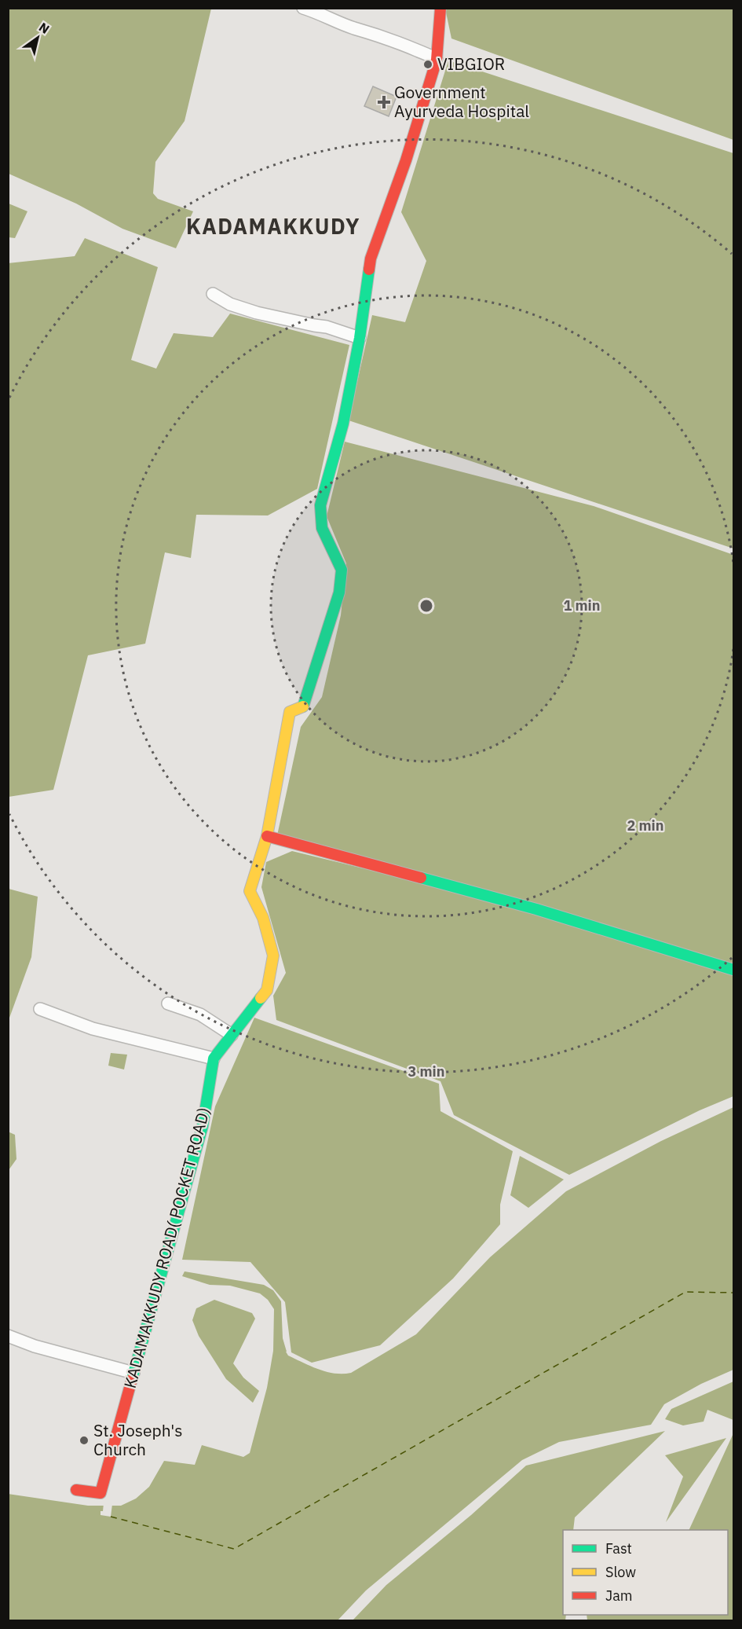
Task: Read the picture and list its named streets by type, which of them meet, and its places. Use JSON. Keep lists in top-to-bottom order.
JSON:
{
  "streets": {
    "street": ["KADAMAKKUDY ROAD( POCKET ROAD)"]
  },
  "districts": ["KADAMAKKUDY"],
  "places": {
    "other": ["VIBGIOR", "St. Joseph's Church"],
    "health": ["Government Ayurveda Hospital"]
  },
  "legend": ["Fast", "Slow", "Jam"],
  "north": "top right",
  "rings": ["1 min", "2 min", "3 min"]
}
